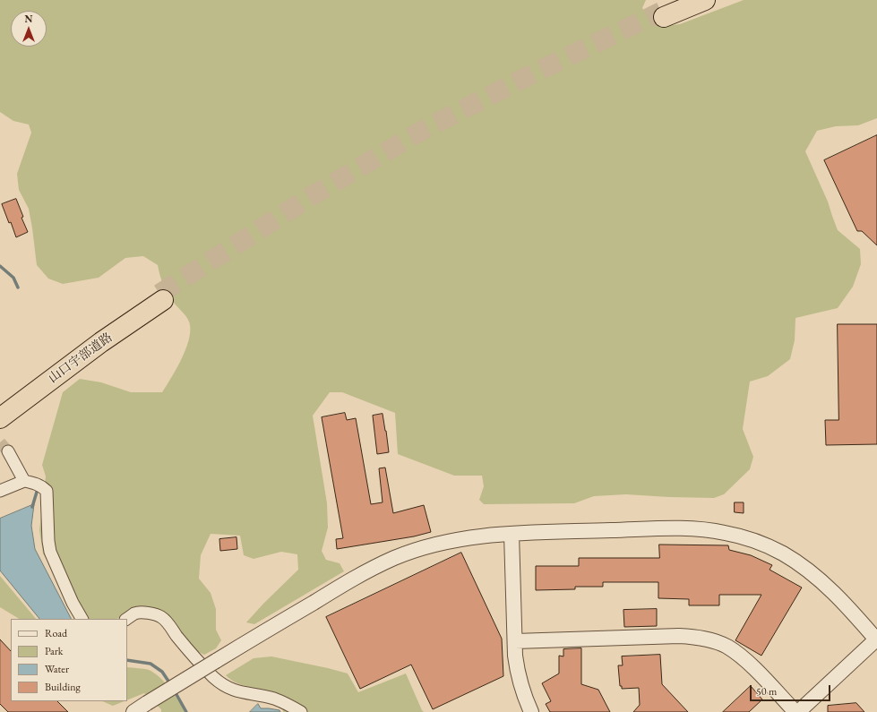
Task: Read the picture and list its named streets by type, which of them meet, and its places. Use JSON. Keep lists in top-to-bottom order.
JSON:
{
  "streets": {
    "highway": ["山口宇部道路"]
  },
  "legend": [
    "Road",
    "Park",
    "Water",
    "Building"
  ],
  "scale_bar": "50 m",
  "north": "top"
}
